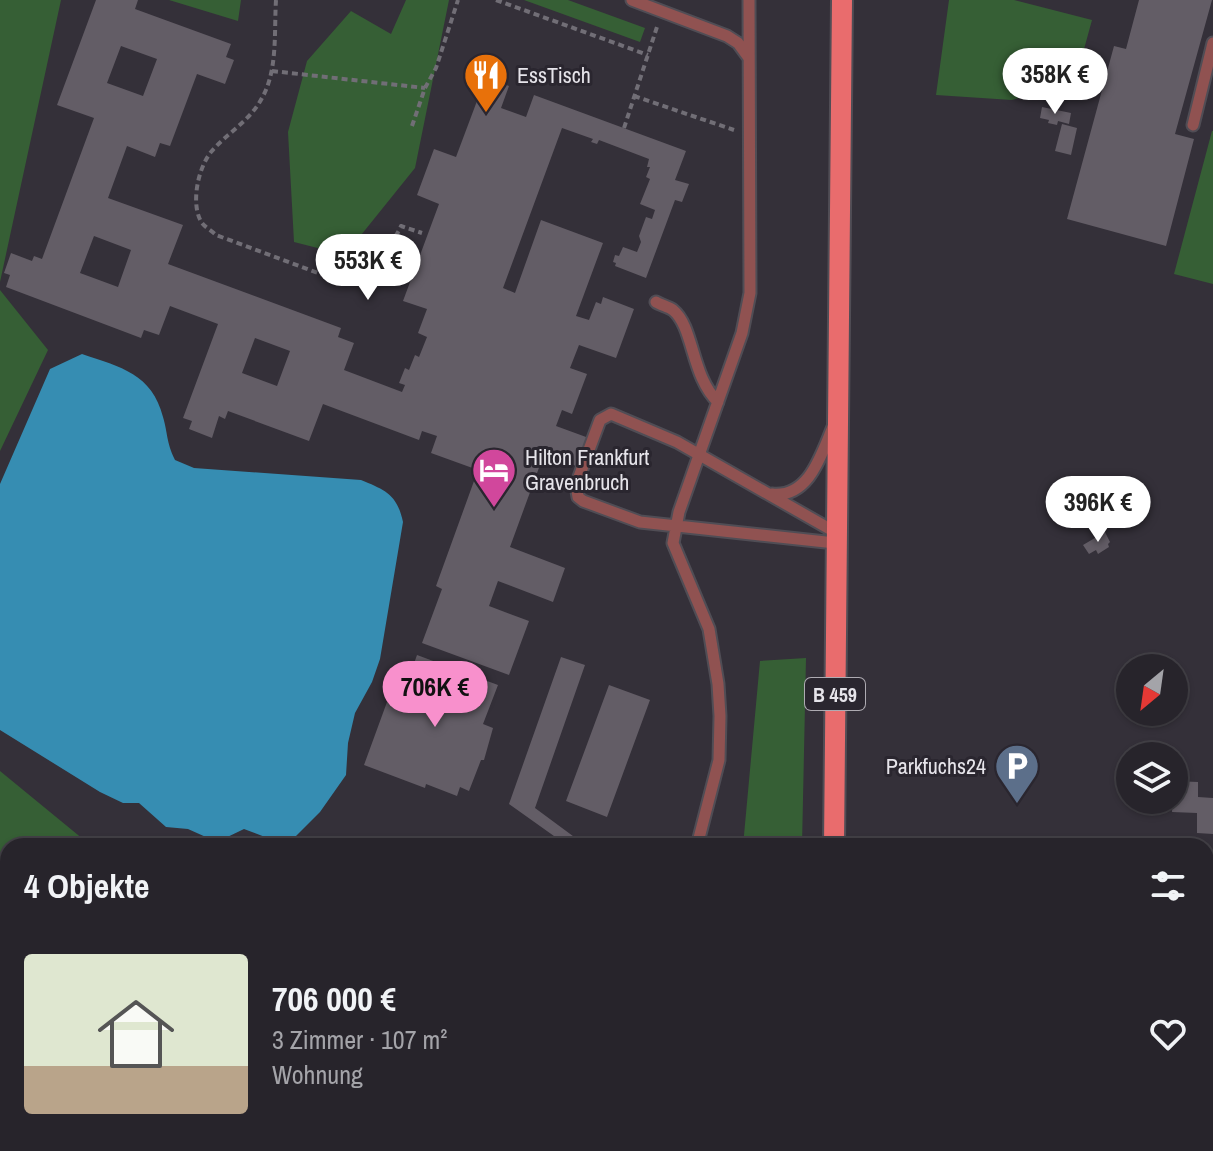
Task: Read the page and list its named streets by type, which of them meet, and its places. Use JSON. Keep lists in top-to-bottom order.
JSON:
{
  "streets": {
    "main road": ["B 459"]
  },
  "places": {
    "restaurant": ["EssTisch"],
    "hotel": ["Hilton Frankfurt Gravenbruch"],
    "parking": ["Parkfuchs24"]
  },
  "north": "bottom left",
  "page": {
    "price": [
      "358K €",
      "553K €",
      "396K €",
      "706K €"
    ],
    "heading": "4 Objekte",
    "list": [
      {
        "name": "706 000 €",
        "note": "3 Zimmer · 107 m² · Wohnung"
      }
    ]
  }
}
